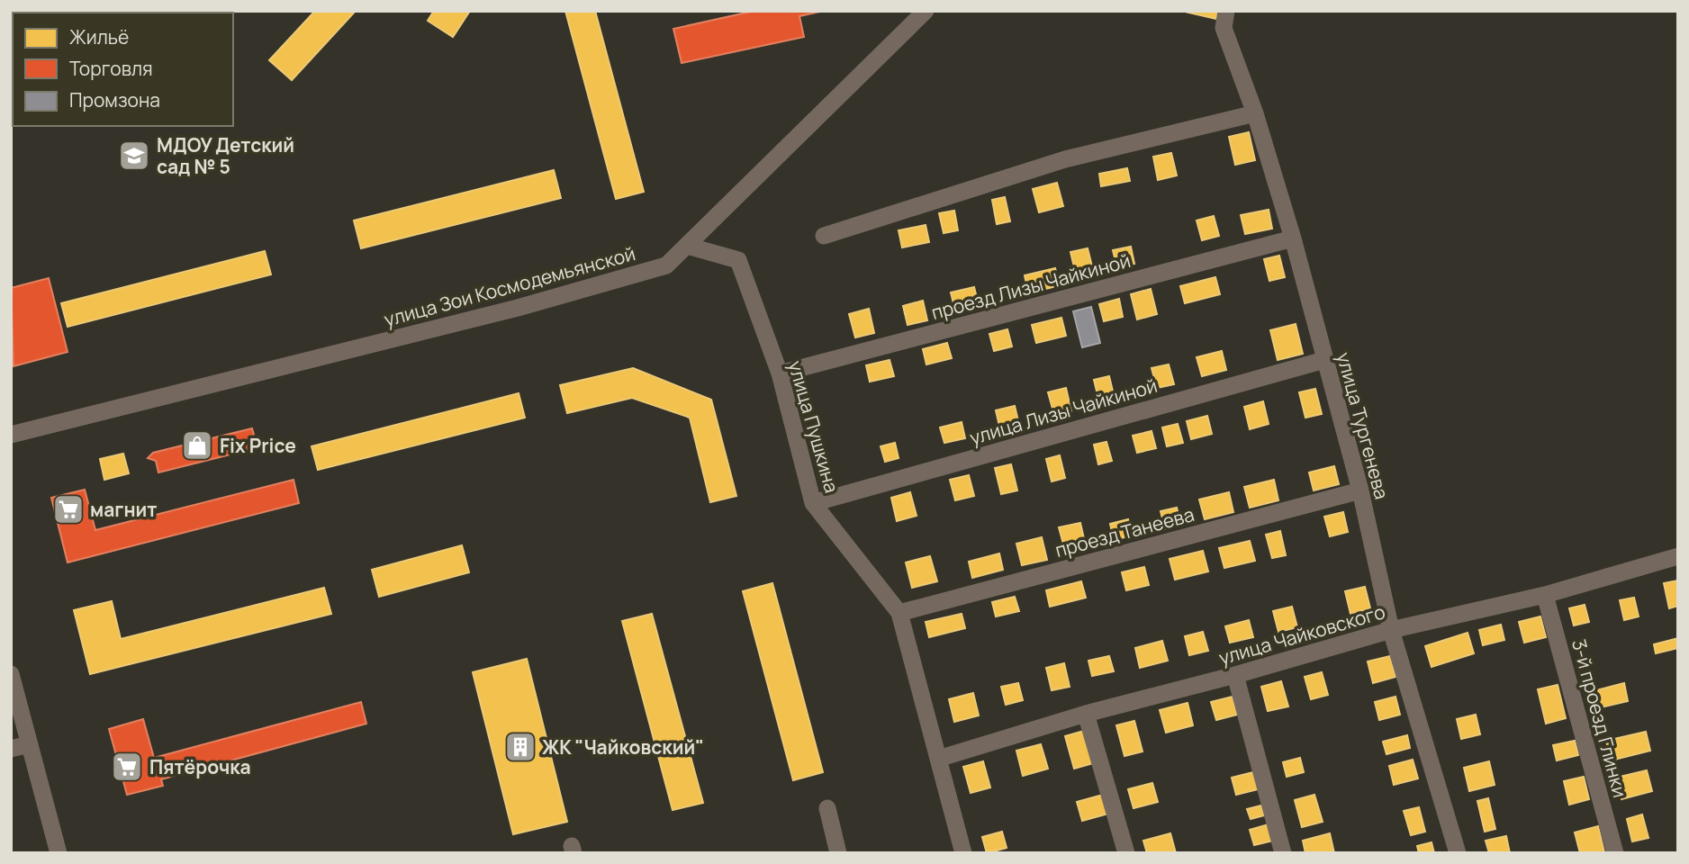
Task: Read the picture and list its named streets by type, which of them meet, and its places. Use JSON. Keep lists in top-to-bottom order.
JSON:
{
  "streets": {
    "street": [
      "улица Зои Космодемьянской",
      "проезд Лизы Чайкиной",
      "улица Лизы Чайкиной",
      "улица Тургенева",
      "улица Пушкина",
      "проезд Танеева",
      "улица Чайковского",
      "3-й проезд Глинки"
    ]
  },
  "crossings": [
    ["улица Зои Космодемьянской", "улица Пушкина"],
    ["проезд Лизы Чайкиной", "улица Тургенева"],
    ["проезд Лизы Чайкиной", "улица Пушкина"],
    ["улица Лизы Чайкиной", "улица Тургенева"],
    ["улица Лизы Чайкиной", "улица Пушкина"],
    ["улица Тургенева", "проезд Танеева"],
    ["улица Тургенева", "улица Чайковского"],
    ["улица Пушкина", "проезд Танеева"],
    ["улица Пушкина", "улица Чайковского"],
    ["улица Чайковского", "3-й проезд Глинки"]
  ],
  "places": {
    "school or university": ["МДОУ Детский сад № 5"],
    "shop": ["Fix Price"],
    "supermarket": ["магнит", "Пятёрочка"],
    "building": ["ЖК \"Чайковский\""]
  },
  "legend": ["Жильё", "Торговля", "Промзона"]
}
